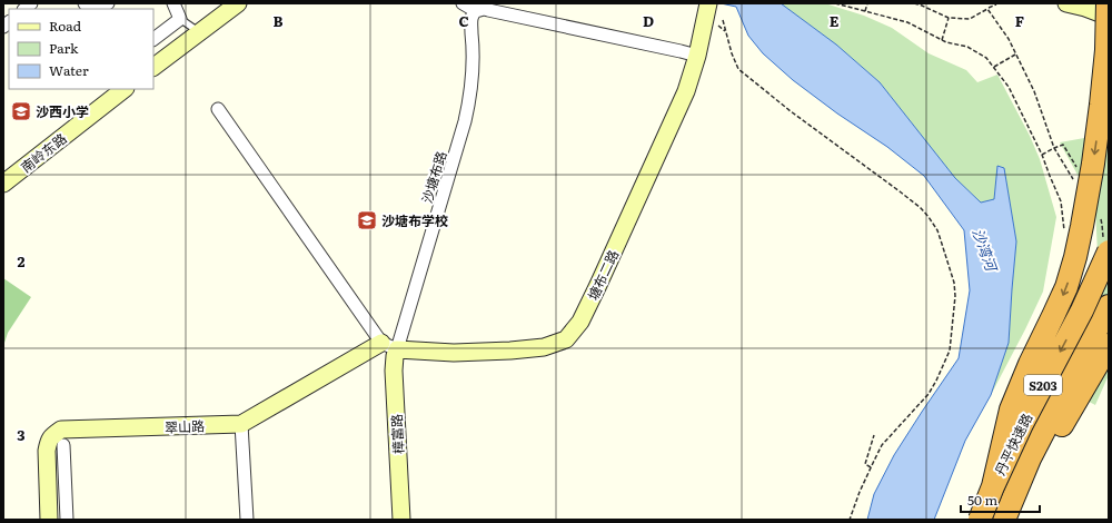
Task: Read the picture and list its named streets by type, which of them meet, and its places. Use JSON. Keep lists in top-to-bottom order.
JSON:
{
  "streets": {
    "highway": ["S203", "丹平快速路"],
    "street": [
      "南岭东路",
      "沙塘布路",
      "塘布二路",
      "翠山路",
      "樟富路"
    ]
  },
  "crossings": [
    ["沙塘布路", "塘布二路"],
    ["沙塘布路", "翠山路"],
    ["沙塘布路", "樟富路"],
    ["塘布二路", "翠山路"],
    ["塘布二路", "樟富路"],
    ["翠山路", "樟富路"]
  ],
  "water": ["沙湾河"],
  "places": {
    "school or university": ["沙西小学", "沙塘布学校"]
  },
  "legend": ["Road", "Park", "Water"],
  "scale_bar": "50 m",
  "grid": {
    "columns": [
      "B",
      "C",
      "D",
      "E",
      "F"
    ],
    "rows": ["2", "3"]
  }
}
